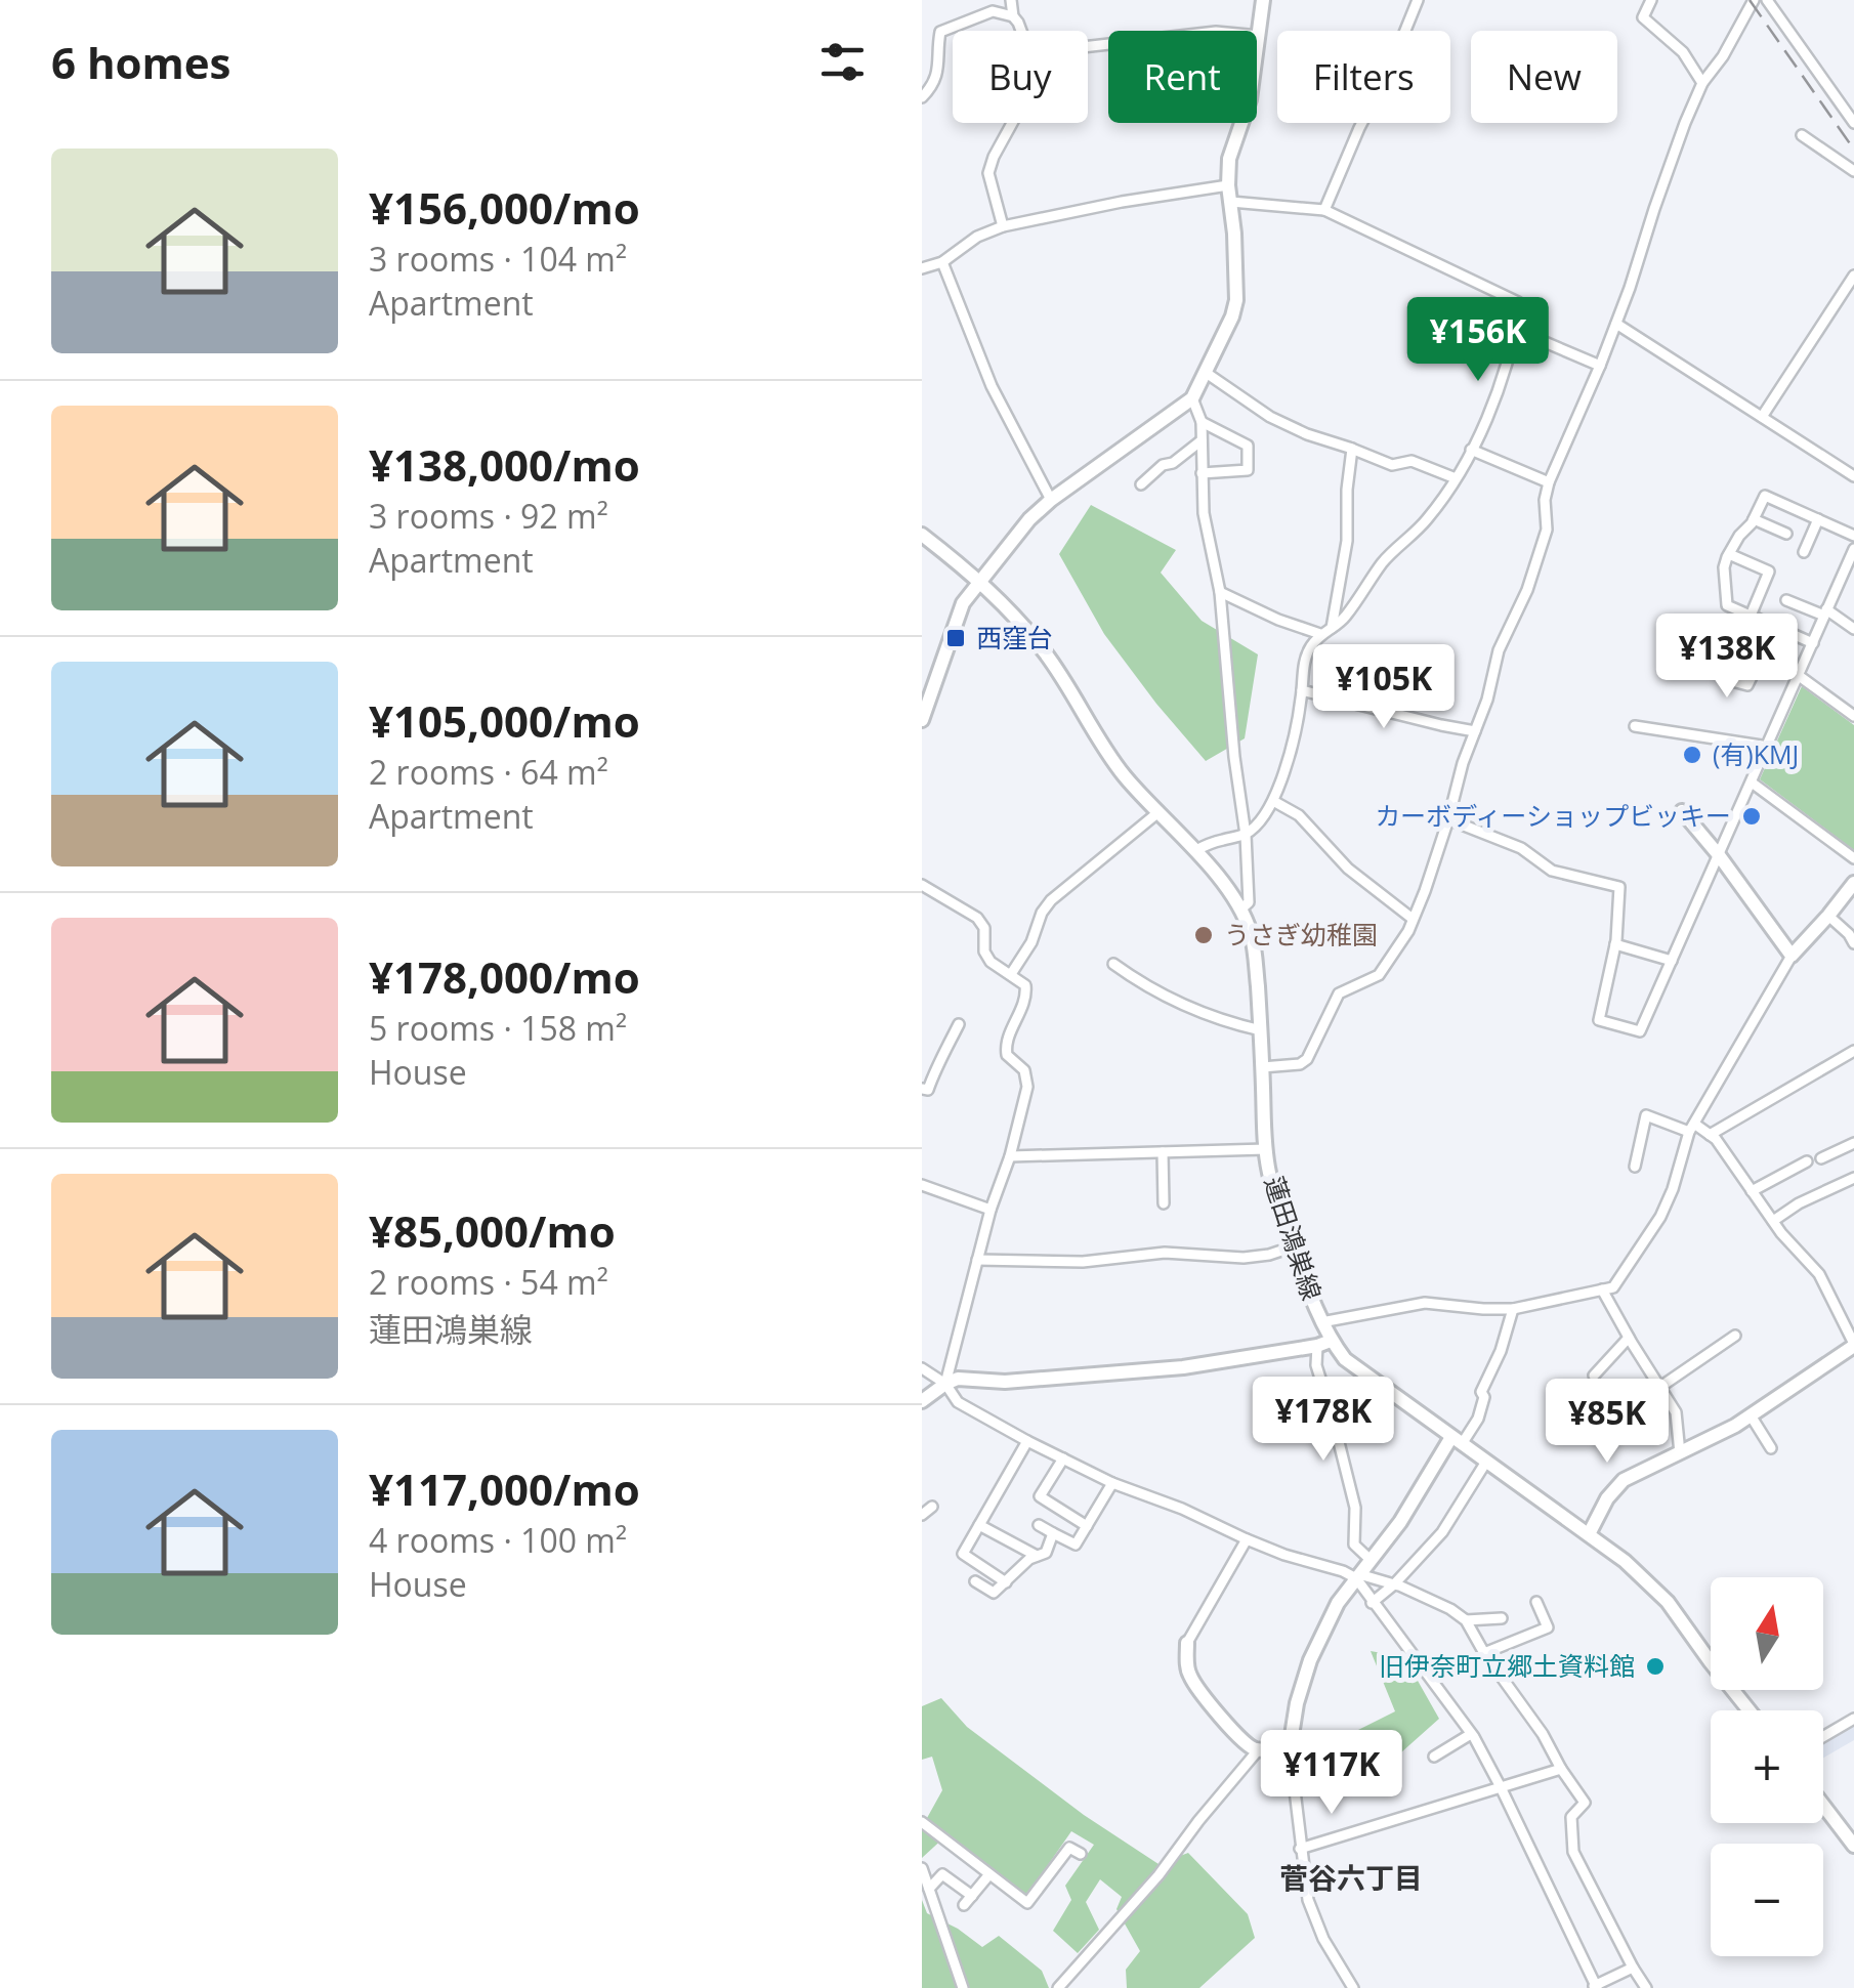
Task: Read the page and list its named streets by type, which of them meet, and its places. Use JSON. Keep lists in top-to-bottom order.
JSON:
{
  "streets": {
    "street": ["蓮田鴻巣線"]
  },
  "districts": ["菅谷六丁目"],
  "places": {
    "transit": ["西窪台"],
    "other": [
      "(有)KMJ",
      "カーボディーショップビッキー",
      "うさぎ幼稚園",
      "旧伊奈町立郷土資料館"
    ]
  },
  "north": "top",
  "page": {
    "heading": "6 homes",
    "chip": [
      "Buy",
      "Rent",
      "Filters",
      "New"
    ],
    "list": [
      {
        "name": "¥156,000/mo",
        "note": "3 rooms · 104 m² · Apartment"
      },
      {
        "name": "¥138,000/mo",
        "note": "3 rooms · 92 m² · Apartment"
      },
      {
        "name": "¥105,000/mo",
        "note": "2 rooms · 64 m² · Apartment"
      },
      {
        "name": "¥178,000/mo",
        "note": "5 rooms · 158 m² · House"
      },
      {
        "name": "¥85,000/mo",
        "note": "2 rooms · 54 m² · 蓮田鴻巣線"
      },
      {
        "name": "¥117,000/mo",
        "note": "4 rooms · 100 m² · House"
      }
    ],
    "price": [
      "¥156K",
      "¥138K",
      "¥105K",
      "¥178K",
      "¥85K",
      "¥117K"
    ],
    "map_buttons": ["+", "−"]
  }
}
